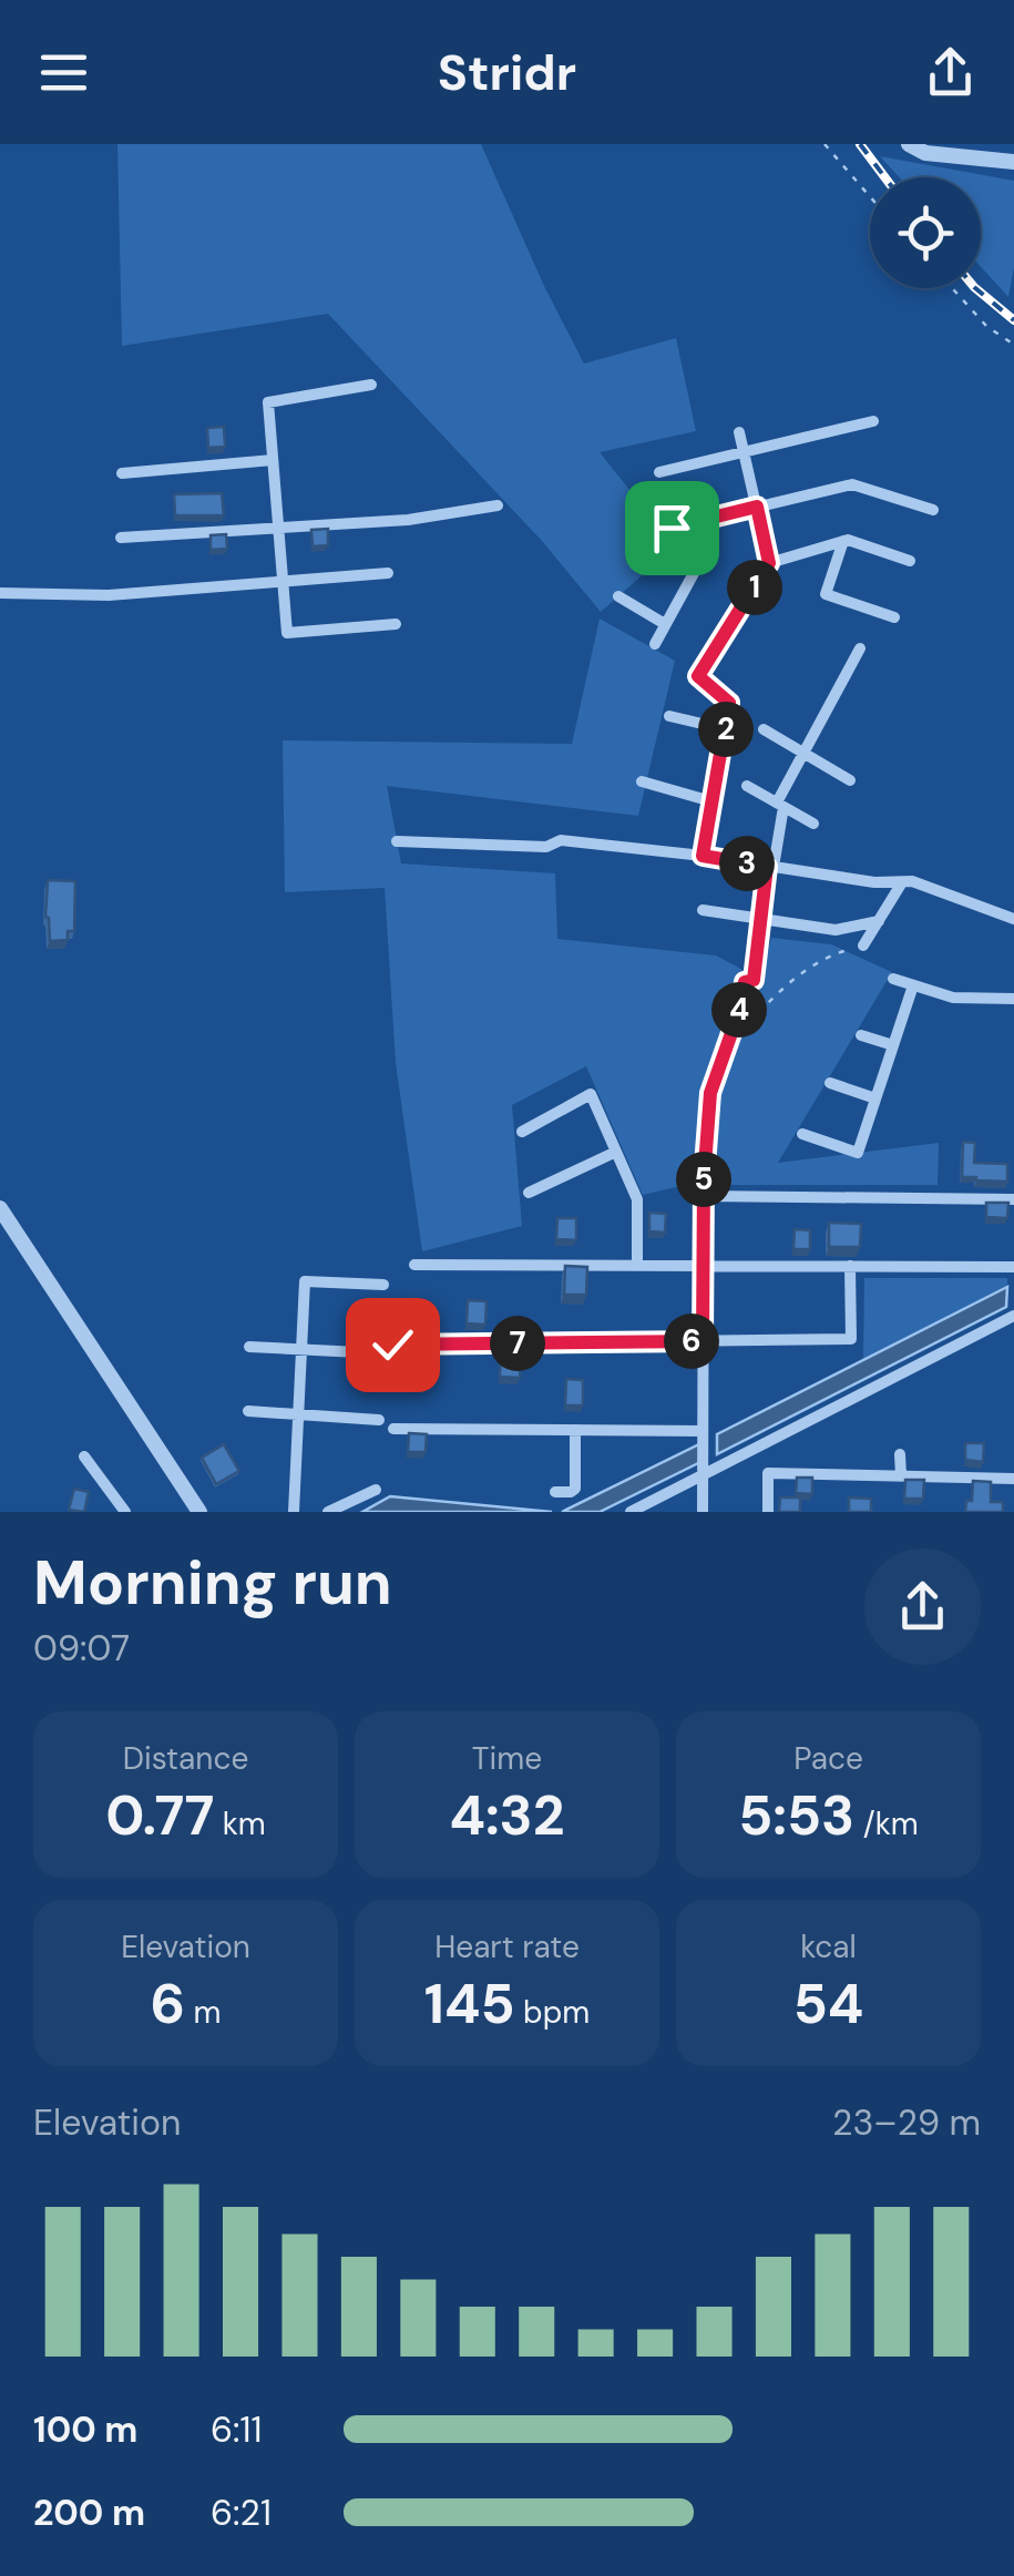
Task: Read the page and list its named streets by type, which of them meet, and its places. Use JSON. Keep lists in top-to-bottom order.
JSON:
{
  "page": {
    "header": "Stridr",
    "pins": [
      "1",
      "2",
      "3",
      "4",
      "5",
      "6",
      "7"
    ],
    "heading": ["Morning run", "09:07"],
    "stats": [
      ["Distance", "0.77 km"],
      ["Time", "4:32"],
      ["Pace", "5:53 /km"],
      ["Elevation", "6 m"],
      ["Heart rate", "145 bpm"],
      ["kcal", "54"]
    ],
    "chart": ["Elevation", "23–29 m"],
    "list": [
      {
        "name": "100 m",
        "note": "6:11"
      },
      {
        "name": "200 m",
        "note": "6:21"
      }
    ]
  }
}
